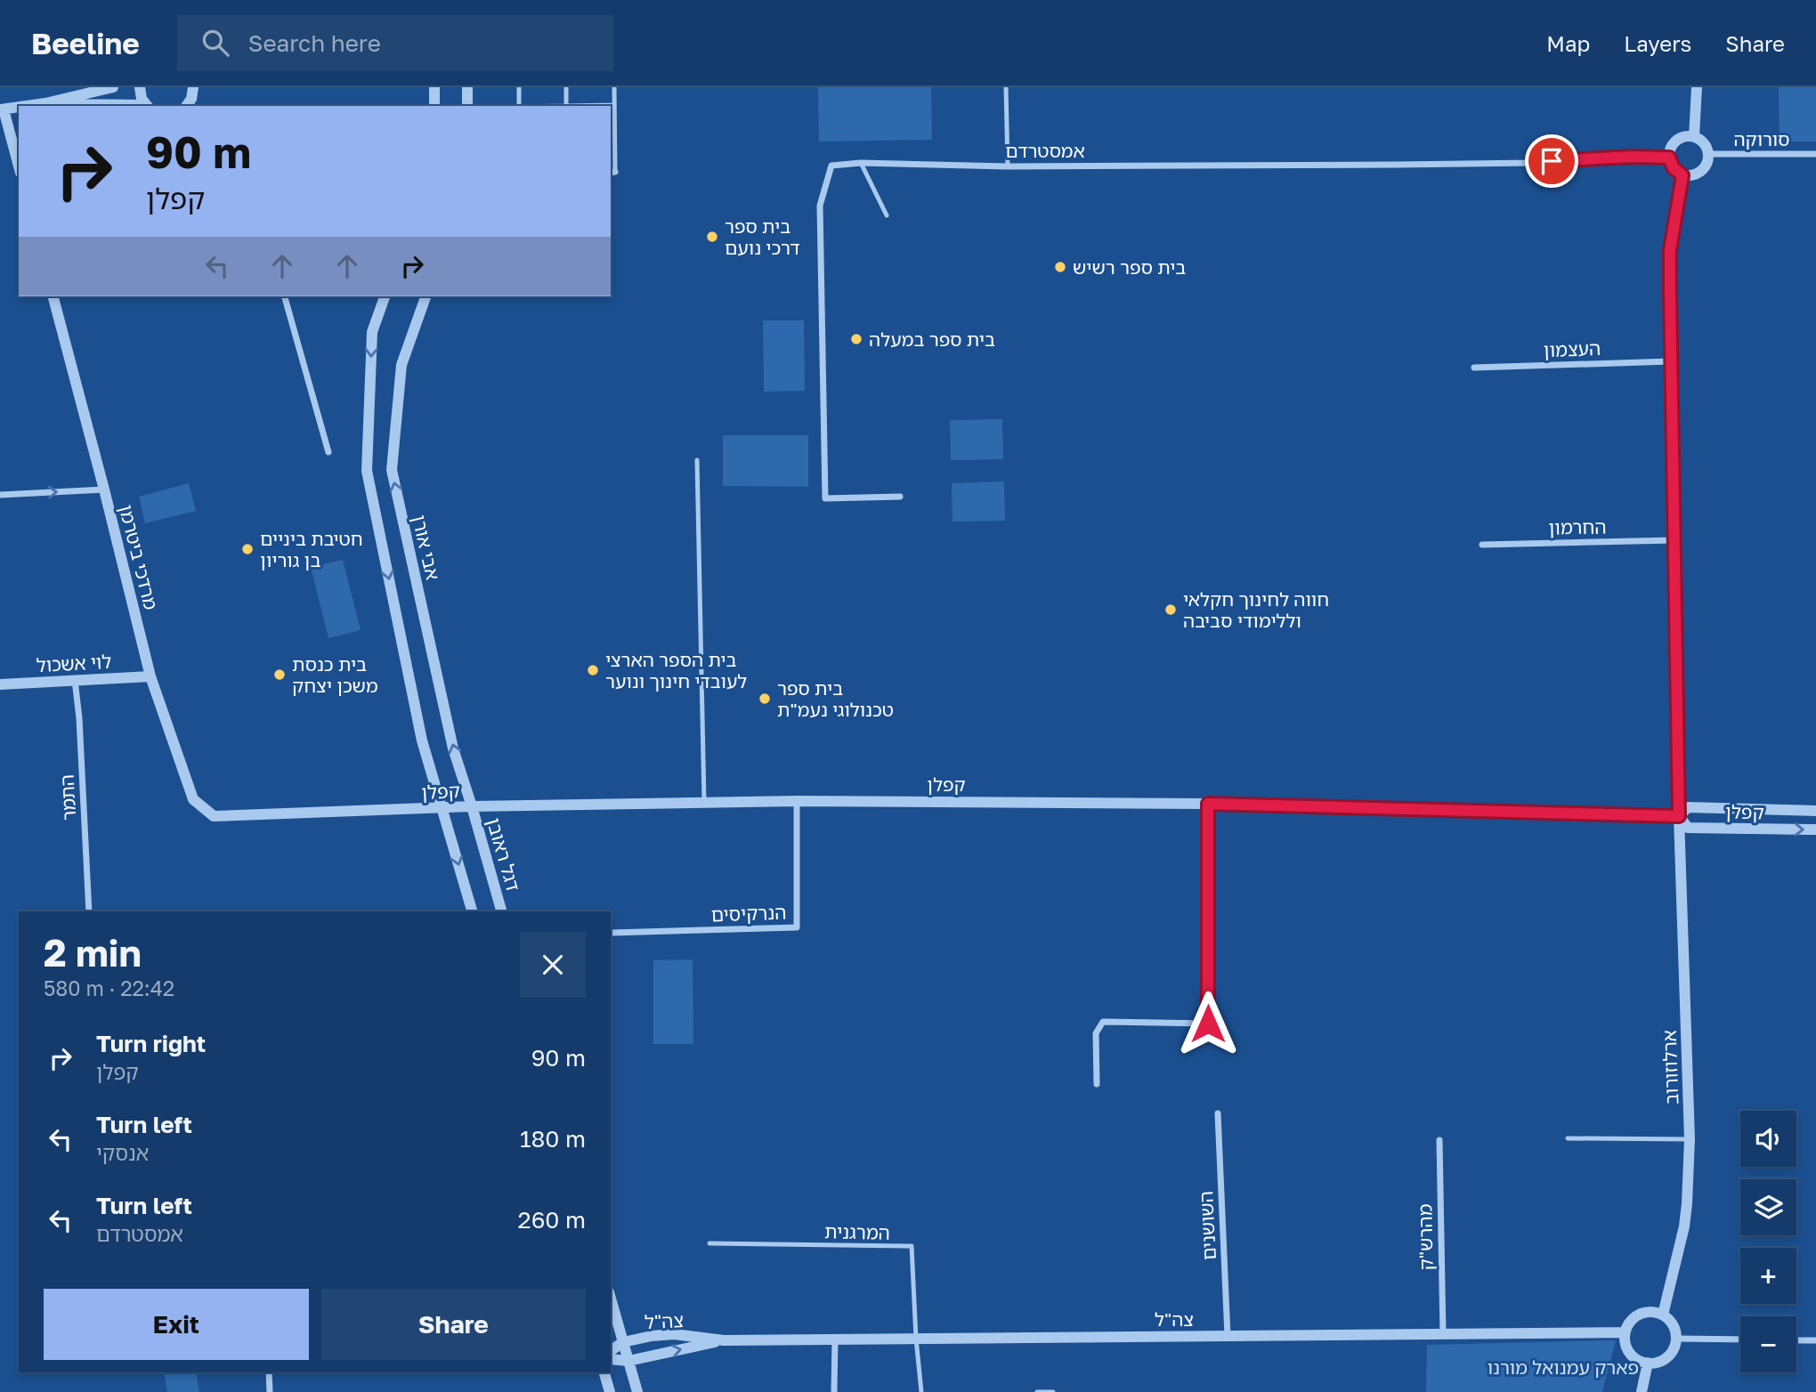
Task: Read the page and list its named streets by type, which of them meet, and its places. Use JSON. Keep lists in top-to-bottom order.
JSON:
{
  "streets": {
    "street": [
      "סורוקה",
      "אמסטרדם",
      "העצמון",
      "החרמון",
      "אבי אורן",
      "מרדכי ביטרמן",
      "לוי אשכול",
      "קפלן",
      "התמר",
      "דגל ראובן",
      "הנרקיסים",
      "ארלוזורוב",
      "השושנים",
      "מהרש\"ק",
      "צה\"ל"
    ],
    "lane": ["המרגנית"]
  },
  "crossings": [
    ["סורוקה", "אמסטרדם"],
    ["סורוקה", "ארלוזורוב"],
    ["אמסטרדם", "ארלוזורוב"],
    ["העצמון", "ארלוזורוב"],
    ["החרמון", "ארלוזורוב"],
    ["אבי אורן", "קפלן"],
    ["אבי אורן", "דגל ראובן"],
    ["מרדכי ביטרמן", "לוי אשכול"],
    ["מרדכי ביטרמן", "קפלן"],
    ["לוי אשכול", "התמר"],
    ["קפלן", "דגל ראובן"],
    ["קפלן", "הנרקיסים"],
    ["קפלן", "ארלוזורוב"],
    ["ארלוזורוב", "צה\"ל"],
    ["השושנים", "צה\"ל"],
    ["המרגנית", "צה\"ל"],
    ["מהרש\"ק", "צה\"ל"]
  ],
  "parks": ["פארק עמנואל מורנו"],
  "places": [
    "בית ספר דרכי נועם",
    "בית ספר רשיש",
    "בית ספר במעלה",
    "חטיבת ביניים בן גוריון",
    "חווה לחינוך חקלאי וללימודי סביבה",
    "בית הספר הארצי לעובדי חינוך ונוער",
    "בית כנסת משכן יצחק",
    "בית ספר טכנולוגי נעמ\"ת"
  ],
  "page": {
    "header": "Beeline",
    "search": "Search here",
    "nav": ["Map", "Layers", "Share"],
    "turn": ["90 m", "קפלן"],
    "heading": ["2 min", "580 m · 22:42"],
    "list": [
      {
        "name": "Turn right",
        "note": "קפלן",
        "value": "90 m"
      },
      {
        "name": "Turn left",
        "note": "אנסקי",
        "value": "180 m"
      },
      {
        "name": "Turn left",
        "note": "אמסטרדם",
        "value": "260 m"
      }
    ],
    "map_buttons": ["+", "−"],
    "buttons": ["Exit", "Share"]
  }
}
